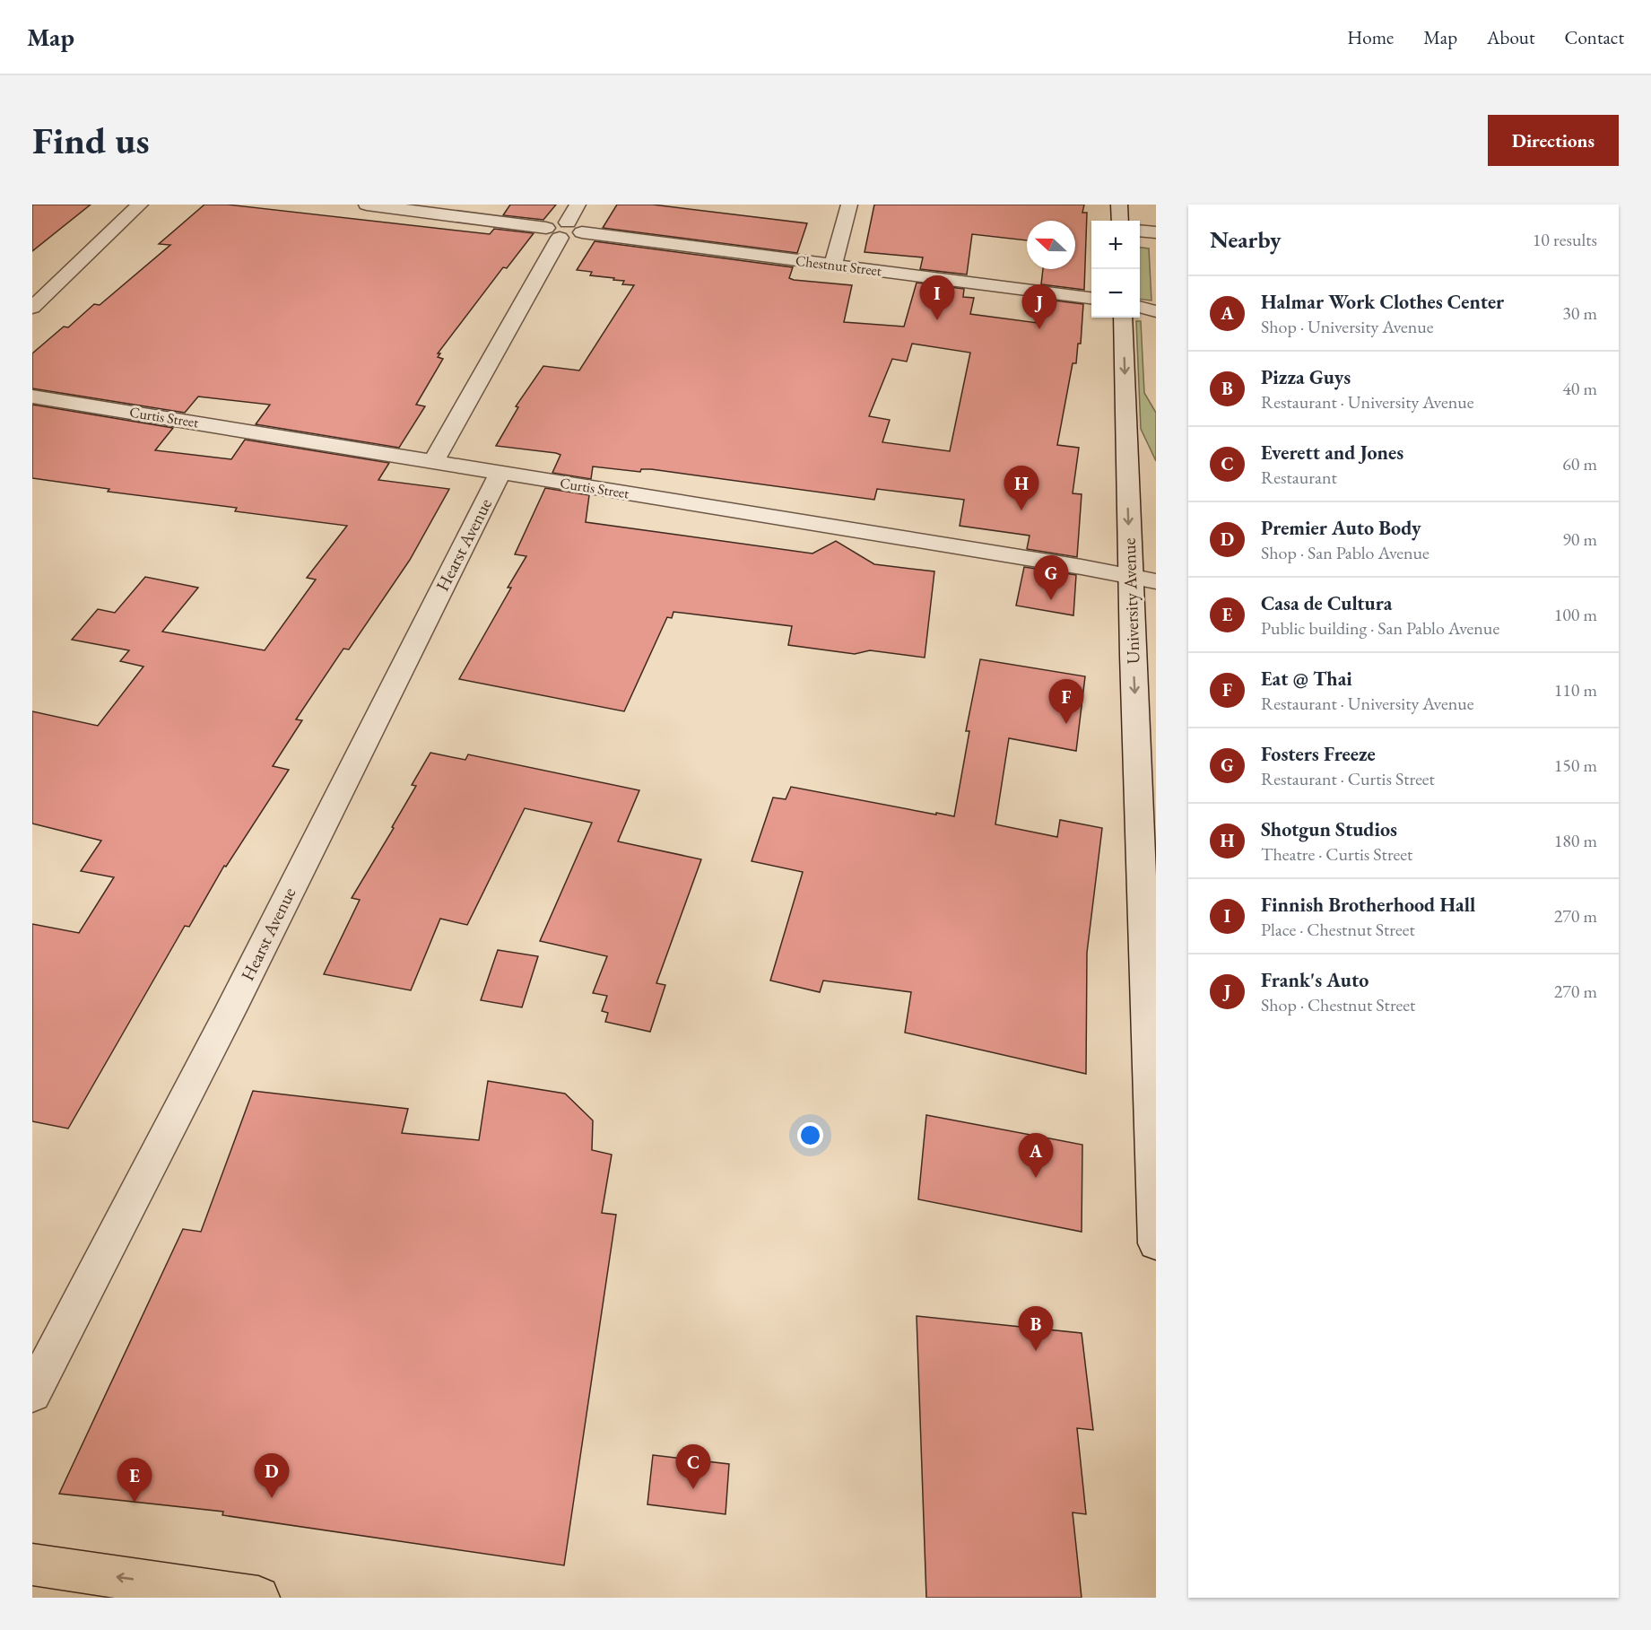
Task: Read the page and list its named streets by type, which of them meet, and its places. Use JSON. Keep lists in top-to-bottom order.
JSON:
{
  "streets": {
    "street": [
      "Chestnut Street",
      "Curtis Street",
      "Hearst Avenue",
      "University Avenue"
    ]
  },
  "crossings": [
    ["Curtis Street", "Hearst Avenue"],
    ["Curtis Street", "University Avenue"]
  ],
  "one_way": ["University Avenue"],
  "north": "left",
  "page": {
    "header": "Map",
    "nav": [
      "Home",
      "Map",
      "About",
      "Contact"
    ],
    "buttons": "Directions",
    "title": "Find us",
    "heading": ["Nearby", "10 results"],
    "map_buttons": ["+", "−"],
    "list": [
      {
        "mark": "A",
        "name": "Halmar Work Clothes Center",
        "note": "Shop · University Avenue",
        "value": "30 m"
      },
      {
        "mark": "B",
        "name": "Pizza Guys",
        "note": "Restaurant · University Avenue",
        "value": "40 m"
      },
      {
        "mark": "C",
        "name": "Everett and Jones",
        "note": "Restaurant",
        "value": "60 m"
      },
      {
        "mark": "D",
        "name": "Premier Auto Body",
        "note": "Shop · San Pablo Avenue",
        "value": "90 m"
      },
      {
        "mark": "E",
        "name": "Casa de Cultura",
        "note": "Public building · San Pablo Avenue",
        "value": "100 m"
      },
      {
        "mark": "F",
        "name": "Eat @ Thai",
        "note": "Restaurant · University Avenue",
        "value": "110 m"
      },
      {
        "mark": "G",
        "name": "Fosters Freeze",
        "note": "Restaurant · Curtis Street",
        "value": "150 m"
      },
      {
        "mark": "H",
        "name": "Shotgun Studios",
        "note": "Theatre · Curtis Street",
        "value": "180 m"
      },
      {
        "mark": "I",
        "name": "Finnish Brotherhood Hall",
        "note": "Place · Chestnut Street",
        "value": "270 m"
      },
      {
        "mark": "J",
        "name": "Frank's Auto",
        "note": "Shop · Chestnut Street",
        "value": "270 m"
      }
    ],
    "pins": [
      "I",
      "J",
      "H",
      "G",
      "F",
      "A",
      "B",
      "C",
      "D",
      "E"
    ]
  }
}
